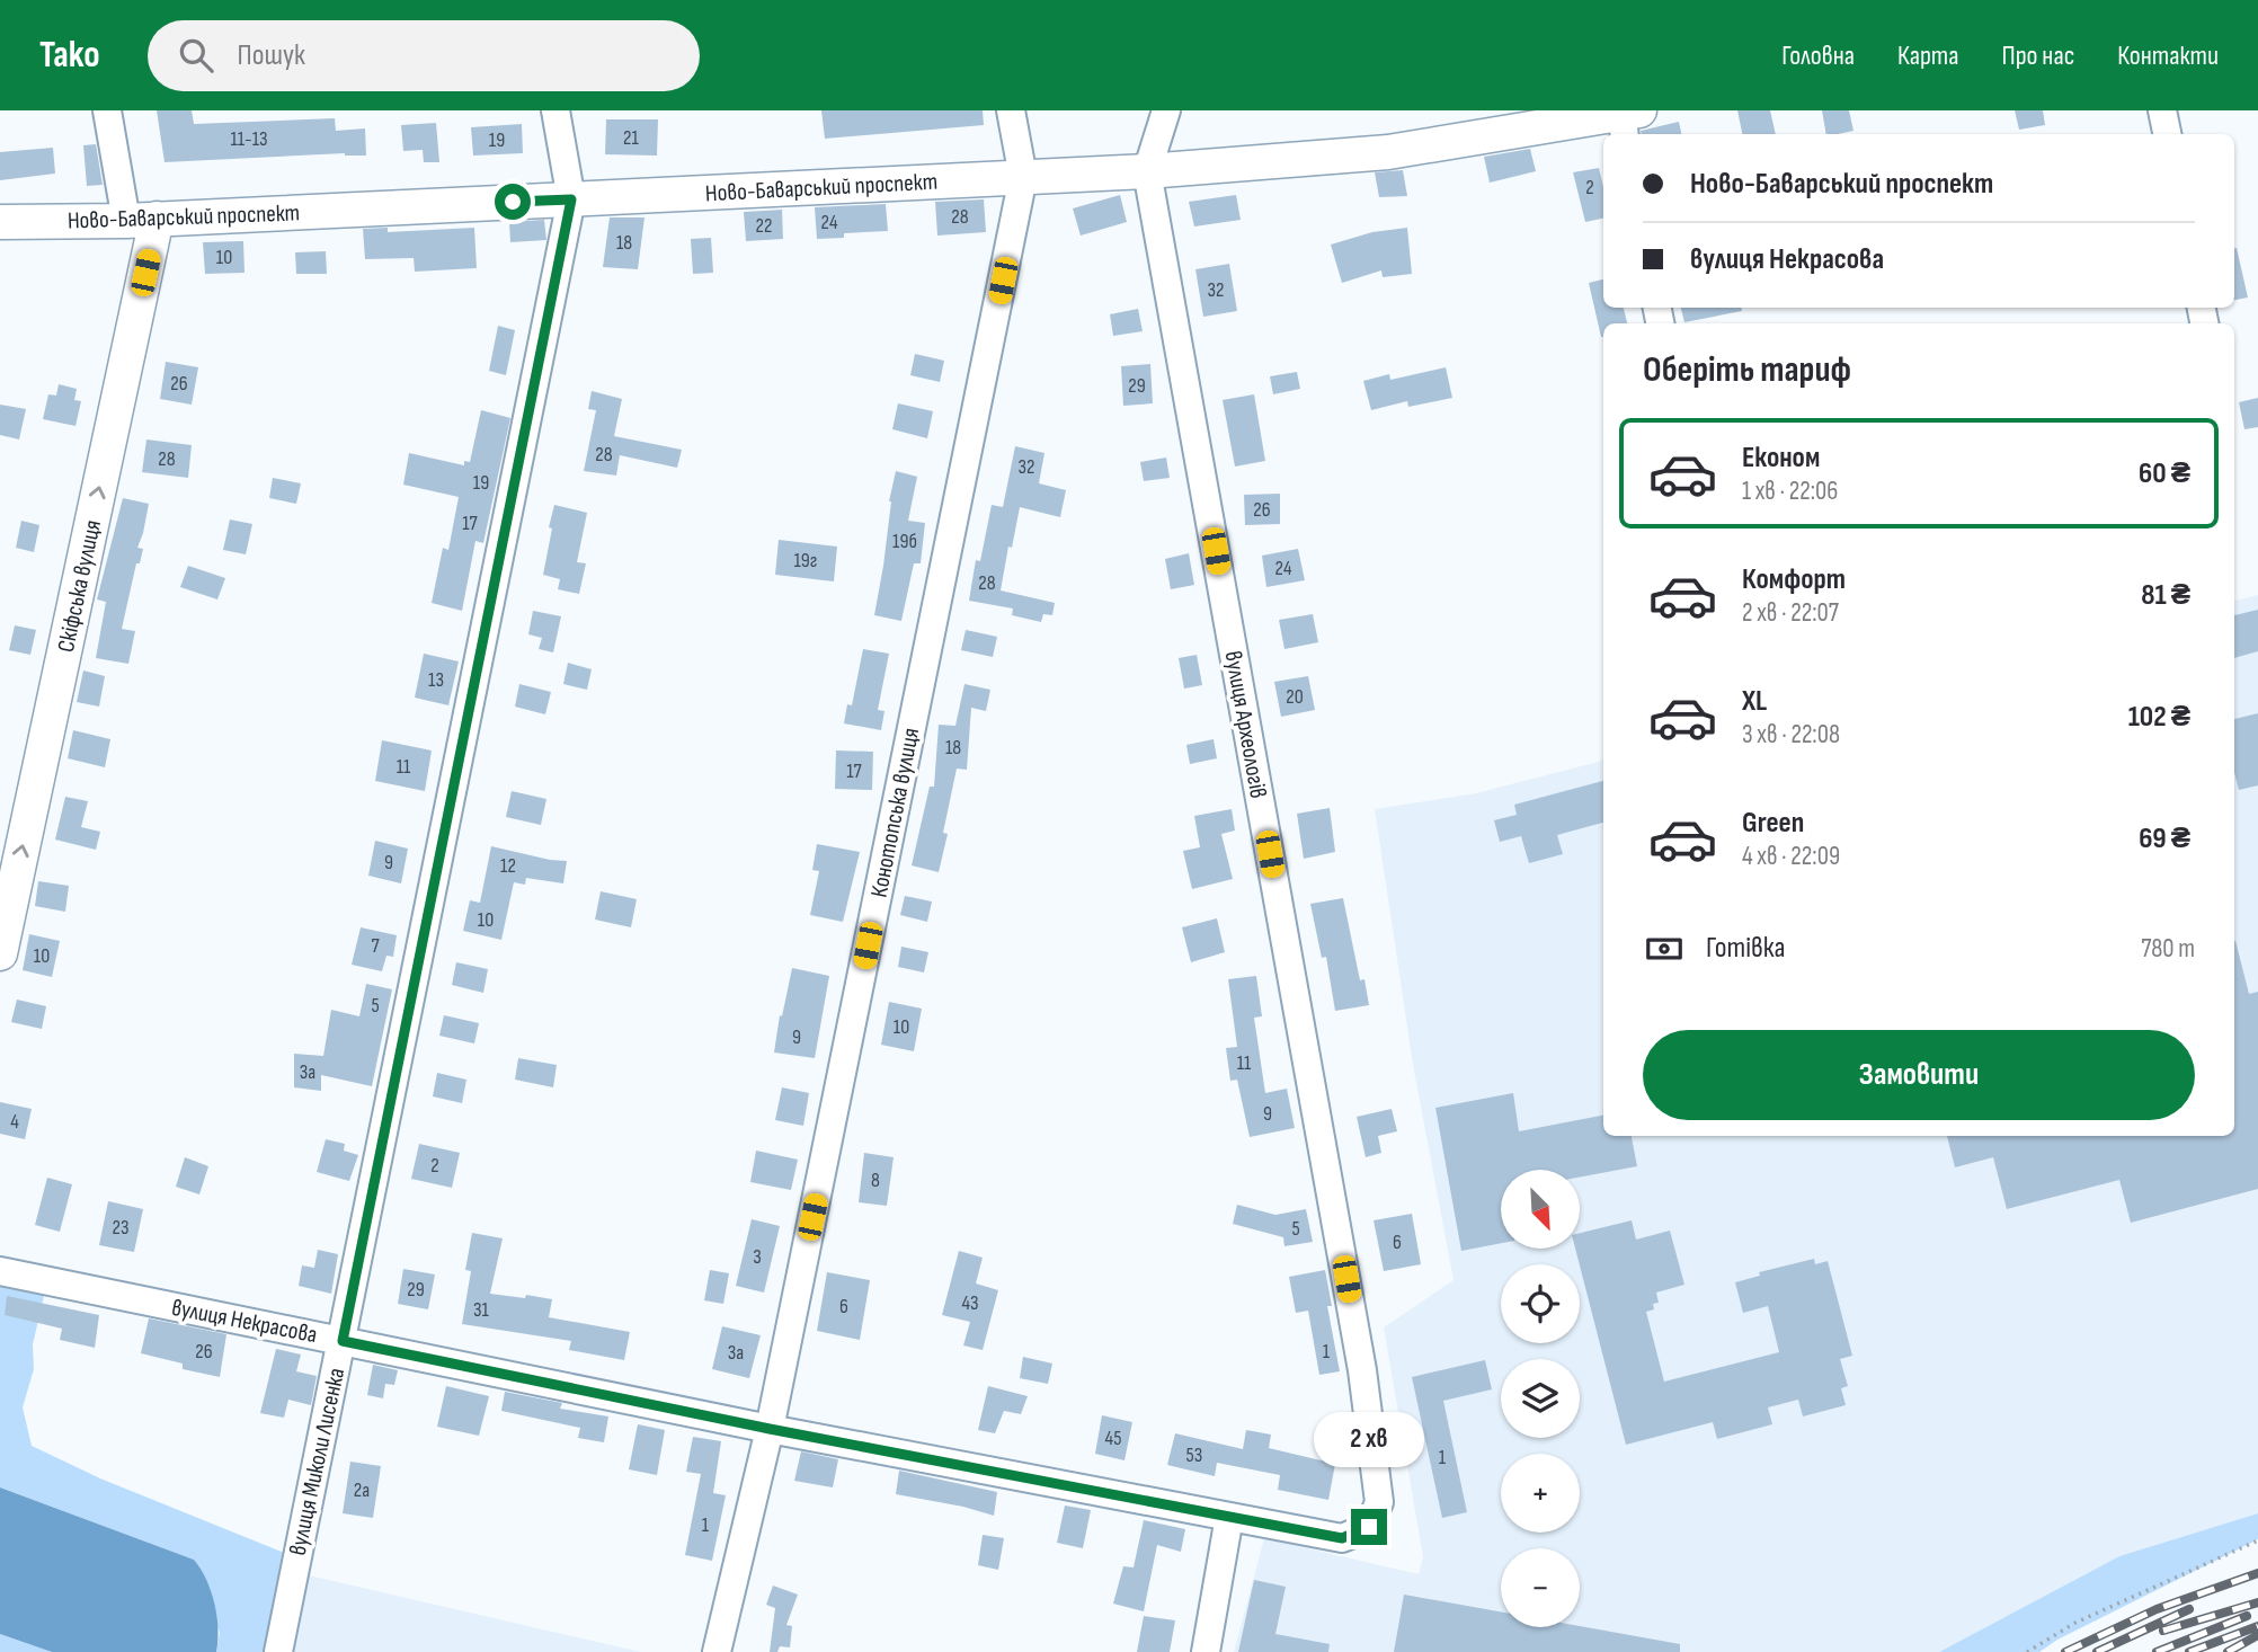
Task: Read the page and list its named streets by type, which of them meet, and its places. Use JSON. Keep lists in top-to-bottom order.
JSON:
{
  "streets": {
    "main road": ["Ново-Баварський проспект", "Скіфська вулиця"],
    "street": [
      "вулиця Археологів",
      "Конотопська вулиця",
      "вулиця Некрасова",
      "вулиця Миколи Лисенка"
    ]
  },
  "crossings": [
    ["Ново-Баварський проспект", "Скіфська вулиця"],
    ["Ново-Баварський проспект", "вулиця Археологів"],
    ["Ново-Баварський проспект", "Конотопська вулиця"],
    ["Ново-Баварський проспект", "вулиця Миколи Лисенка"],
    ["вулиця Археологів", "вулиця Некрасова"],
    ["Конотопська вулиця", "вулиця Некрасова"],
    ["вулиця Некрасова", "вулиця Миколи Лисенка"]
  ],
  "one_way": ["Скіфська вулиця"],
  "house_numbers": [
    "21",
    "11-13",
    "19",
    "2",
    "28",
    "24",
    "22",
    "18",
    "10",
    "32",
    "26",
    "29",
    "28",
    "28",
    "32",
    "19",
    "26",
    "17",
    "19б",
    "19г",
    "24",
    "28",
    "13",
    "20",
    "18",
    "11",
    "17",
    "9",
    "12",
    "10",
    "7",
    "10",
    "5",
    "10",
    "9",
    "11",
    "3а",
    "9",
    "4",
    "2",
    "8",
    "23",
    "5",
    "6",
    "3",
    "29",
    "43",
    "6",
    "31",
    "26",
    "1",
    "3а",
    "45",
    "53",
    "1",
    "2а",
    "1"
  ],
  "north": "bottom right",
  "page": {
    "header": "Tako",
    "search": "Пошук",
    "nav": [
      "Головна",
      "Карта",
      "Про нас",
      "Контакти"
    ],
    "banner": ["Ново-Баварський проспект", "вулиця Некрасова"],
    "heading": "Оберіть тариф",
    "list": [
      {
        "name": "Економ",
        "note": "1 хв · 22:06",
        "value": "60 ₴"
      },
      {
        "name": "Комфорт",
        "note": "2 хв · 22:07",
        "value": "81 ₴"
      },
      {
        "name": "XL",
        "note": "3 хв · 22:08",
        "value": "102 ₴"
      },
      {
        "name": "Green",
        "note": "4 хв · 22:09",
        "value": "69 ₴"
      }
    ],
    "pay": ["Готівка", "780 m"],
    "buttons": "Замовити",
    "map_buttons": ["+", "−"],
    "bubble": "2 хв"
  }
}
